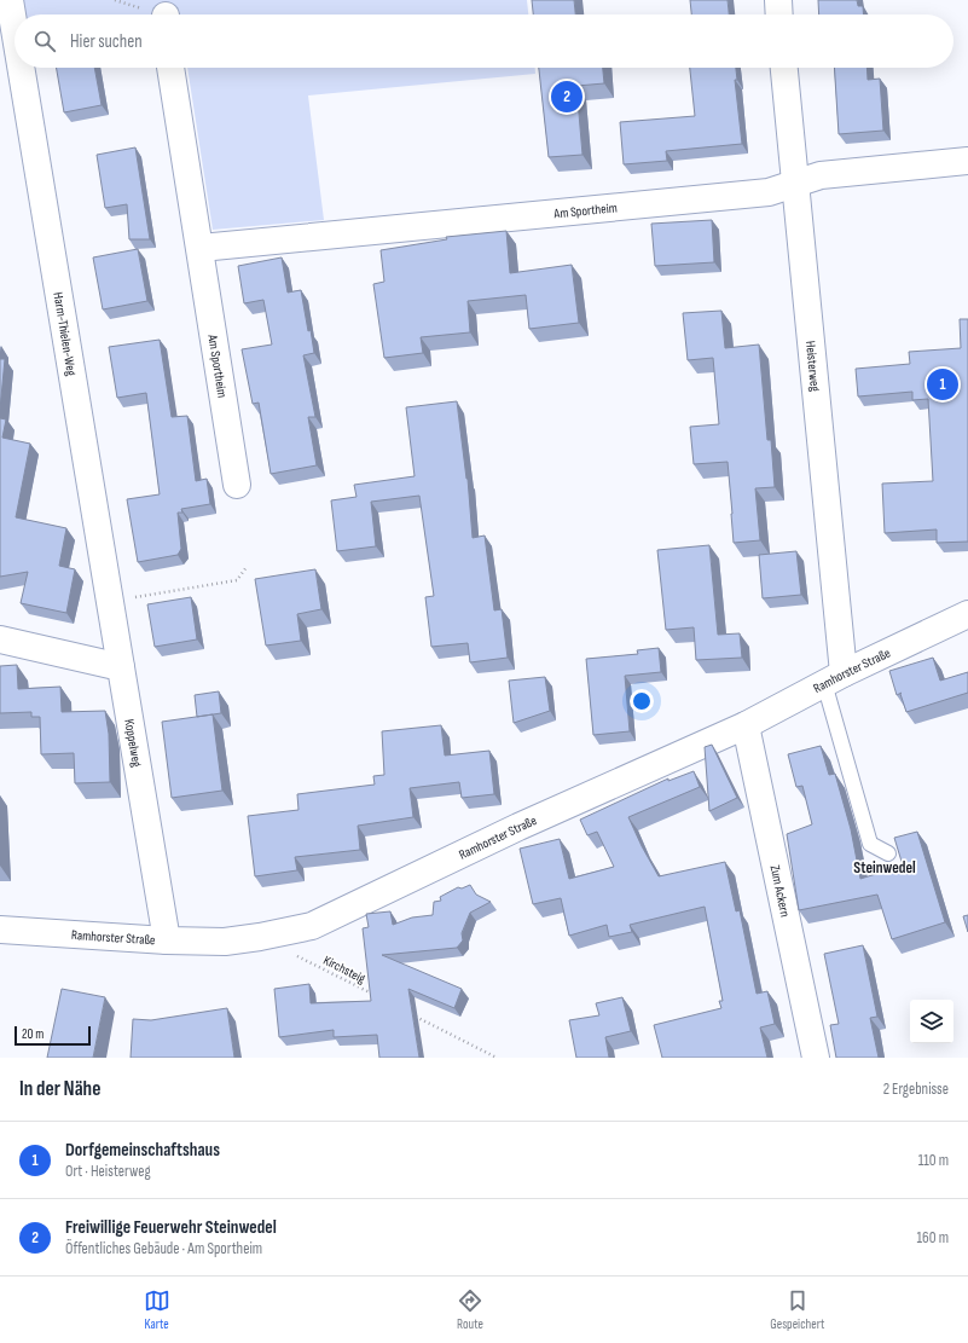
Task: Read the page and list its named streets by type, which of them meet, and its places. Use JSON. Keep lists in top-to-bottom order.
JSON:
{
  "streets": {
    "street": [
      "Am Sportheim",
      "Harm-Thielen-Weg",
      "Heisterweg",
      "Ramhorster Straße",
      "Koppelweg",
      "Zum Ackern"
    ],
    "path": ["Kirchsteig"]
  },
  "crossings": [
    ["Am Sportheim", "Heisterweg"],
    ["Harm-Thielen-Weg", "Koppelweg"],
    ["Heisterweg", "Ramhorster Straße"],
    ["Ramhorster Straße", "Koppelweg"],
    ["Ramhorster Straße", "Zum Ackern"],
    ["Ramhorster Straße", "Kirchsteig"]
  ],
  "districts": ["Steinwedel"],
  "scale_bar": "20 m",
  "page": {
    "search": "Hier suchen",
    "pins": ["2", "1"],
    "scale": "20 m",
    "heading": ["In der Nähe", "2 Ergebnisse"],
    "list": [
      {
        "mark": "1",
        "name": "Dorfgemeinschaftshaus",
        "note": "Ort · Heisterweg",
        "value": "110 m"
      },
      {
        "mark": "2",
        "name": "Freiwillige Feuerwehr Steinwedel",
        "note": "Öffentliches Gebäude · Am Sportheim",
        "value": "160 m"
      }
    ],
    "nav": ["Karte", "Route", "Gespeichert"]
  }
}
